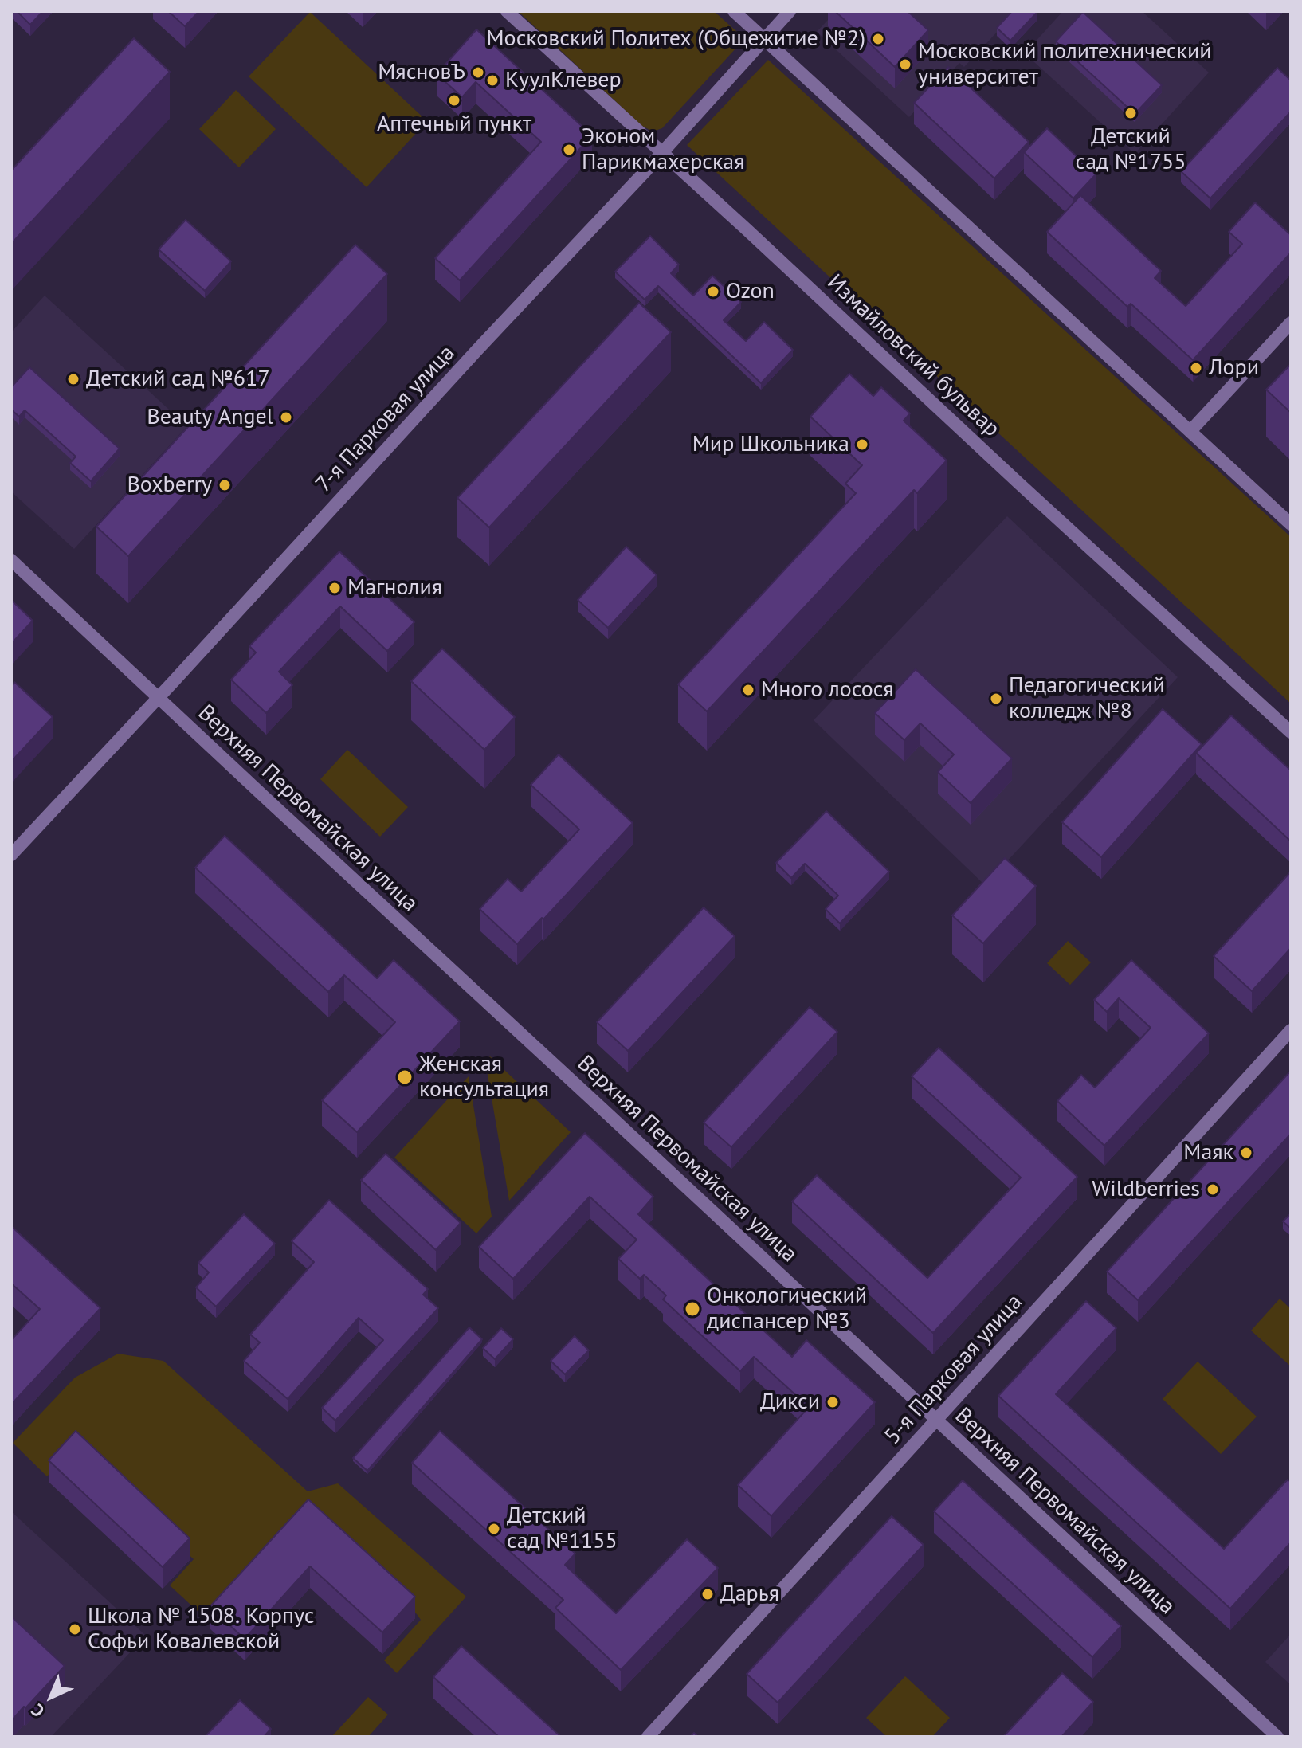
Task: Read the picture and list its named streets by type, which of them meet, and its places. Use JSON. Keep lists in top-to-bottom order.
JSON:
{
  "streets": {
    "street": [
      "Измайловский бульвар",
      "7-я Парковая улица",
      "Верхняя Первомайская улица",
      "5-я Парковая улица"
    ]
  },
  "crossings": [
    ["Измайловский бульвар", "7-я Парковая улица"],
    ["7-я Парковая улица", "Верхняя Первомайская улица"],
    ["Верхняя Первомайская улица", "5-я Парковая улица"]
  ],
  "places": [
    "Московский Политех (Общежитие №2)",
    "Московский политехнический университет",
    "МясновЪ",
    "КуулКлевер",
    "Аптечный пункт",
    "Детский сад №1755",
    "Эконом Парикмахерская",
    "Ozon",
    "Лори",
    "Детский сад №617",
    "Beauty Angel",
    "Мир Школьника",
    "Boxberry",
    "Магнолия",
    "Много лосося",
    "Педагогический колледж №8",
    "Женская консультация",
    "Маяк",
    "Wildberries",
    "Онкологический диспансер №3",
    "Дикси",
    "Детский сад №1155",
    "Дарья",
    "Школа № 1508. Корпус Софьи Ковалевской"
  ],
  "north": "bottom left"
}
